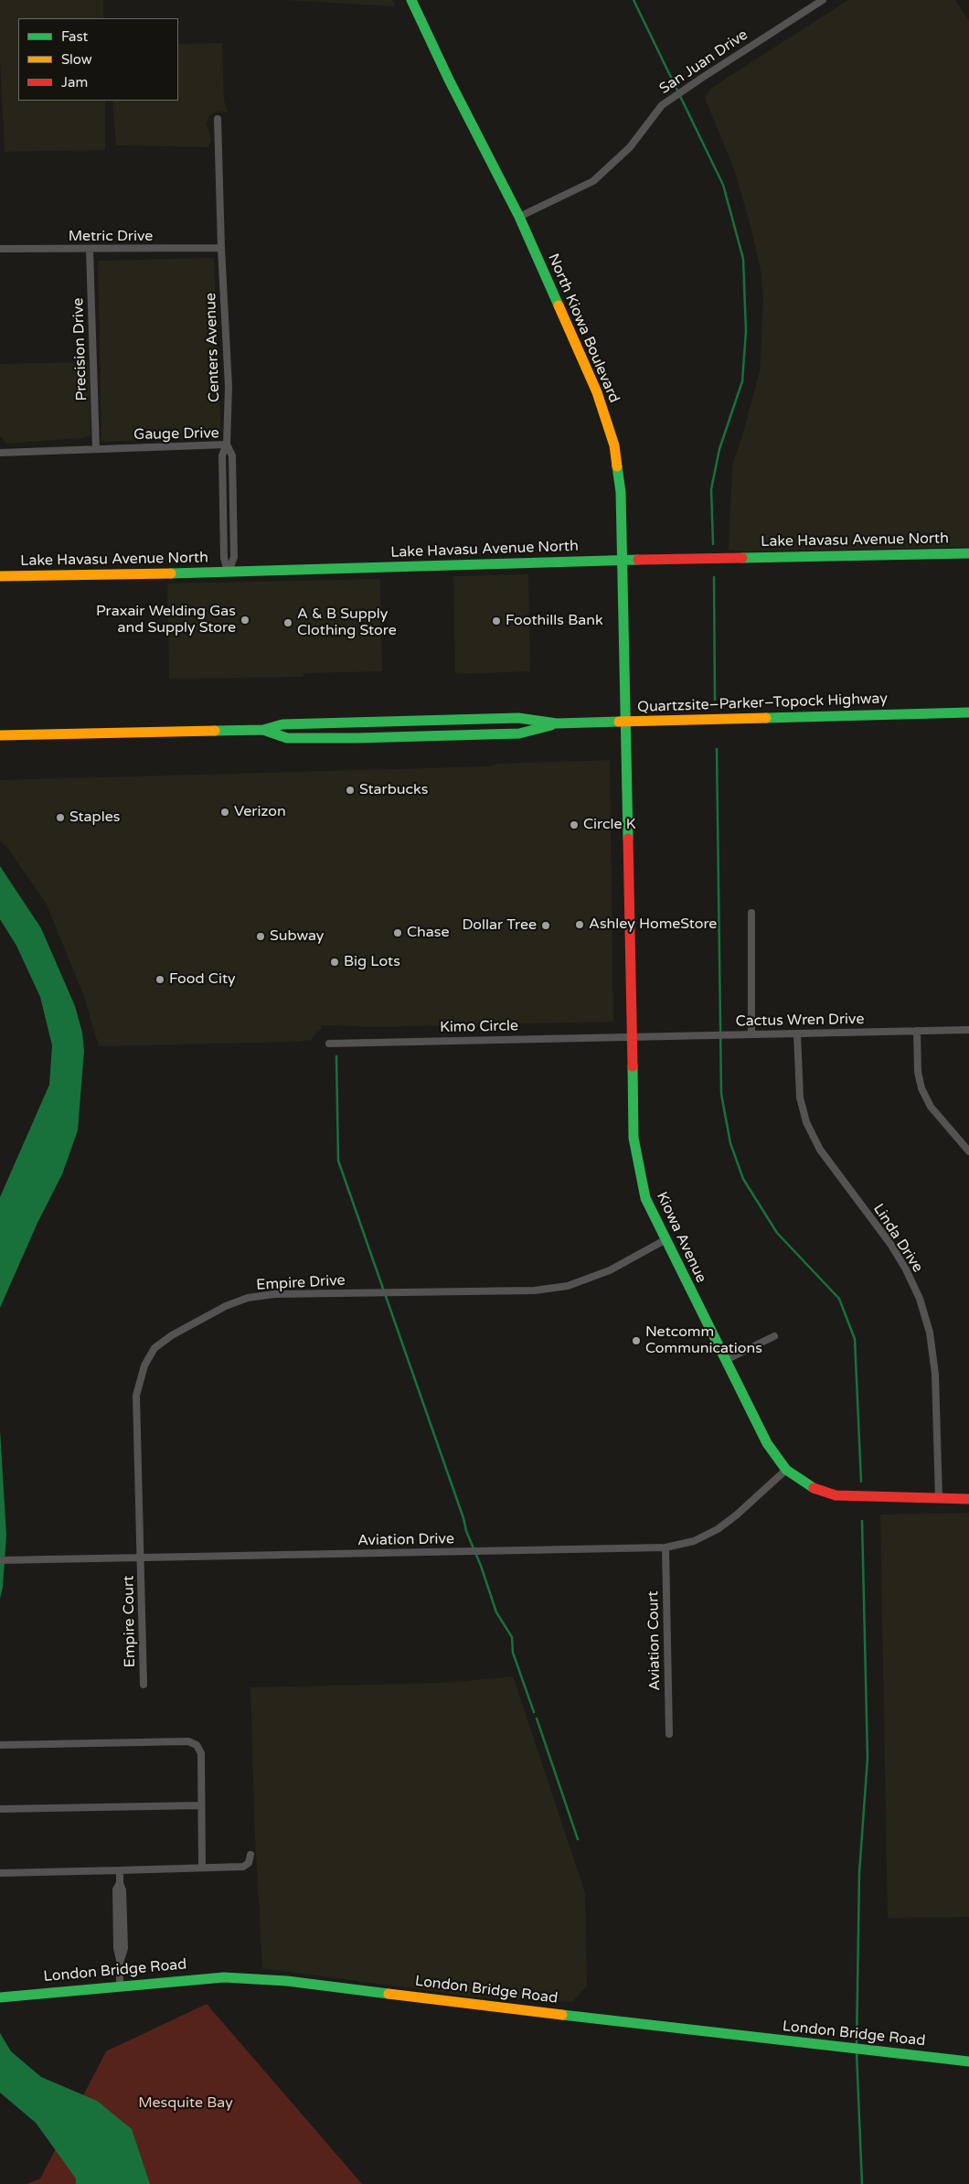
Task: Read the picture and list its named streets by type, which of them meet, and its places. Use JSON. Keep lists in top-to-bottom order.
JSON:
{
  "streets": {
    "main road": [
      "North Kiowa Boulevard",
      "Lake Havasu Avenue North",
      "Quartzsite–Parker–Topock Highway",
      "Kiowa Avenue",
      "London Bridge Road"
    ],
    "street": [
      "San Juan Drive",
      "Metric Drive",
      "Centers Avenue",
      "Precision Drive",
      "Gauge Drive",
      "Cactus Wren Drive",
      "Kimo Circle",
      "Linda Drive",
      "Empire Drive",
      "Aviation Drive",
      "Empire Court",
      "Aviation Court"
    ]
  },
  "crossings": [
    ["San Juan Drive", "North Kiowa Boulevard"],
    ["Metric Drive", "Centers Avenue"],
    ["Metric Drive", "Precision Drive"],
    ["North Kiowa Boulevard", "Lake Havasu Avenue North"],
    ["North Kiowa Boulevard", "Quartzsite–Parker–Topock Highway"],
    ["North Kiowa Boulevard", "Kiowa Avenue"],
    ["Centers Avenue", "Gauge Drive"],
    ["Centers Avenue", "Lake Havasu Avenue North"],
    ["Precision Drive", "Gauge Drive"],
    ["Quartzsite–Parker–Topock Highway", "Kiowa Avenue"],
    ["Cactus Wren Drive", "Kimo Circle"],
    ["Cactus Wren Drive", "Kiowa Avenue"],
    ["Cactus Wren Drive", "Linda Drive"],
    ["Kimo Circle", "Kiowa Avenue"],
    ["Kiowa Avenue", "Linda Drive"],
    ["Kiowa Avenue", "Empire Drive"],
    ["Kiowa Avenue", "Aviation Drive"],
    ["Empire Drive", "Aviation Drive"],
    ["Empire Drive", "Empire Court"],
    ["Aviation Drive", "Empire Court"],
    ["Aviation Drive", "Aviation Court"]
  ],
  "parks": ["Mesquite Bay"],
  "places": [
    "Praxair Welding Gas and Supply Store",
    "Foothills Bank",
    "A & B Supply Clothing Store",
    "Starbucks",
    "Verizon",
    "Staples",
    "Circle K",
    "Ashley HomeStore",
    "Dollar Tree",
    "Chase",
    "Subway",
    "Big Lots",
    "Food City",
    "Netcomm Communications"
  ],
  "legend": ["Fast", "Slow", "Jam"]
}
